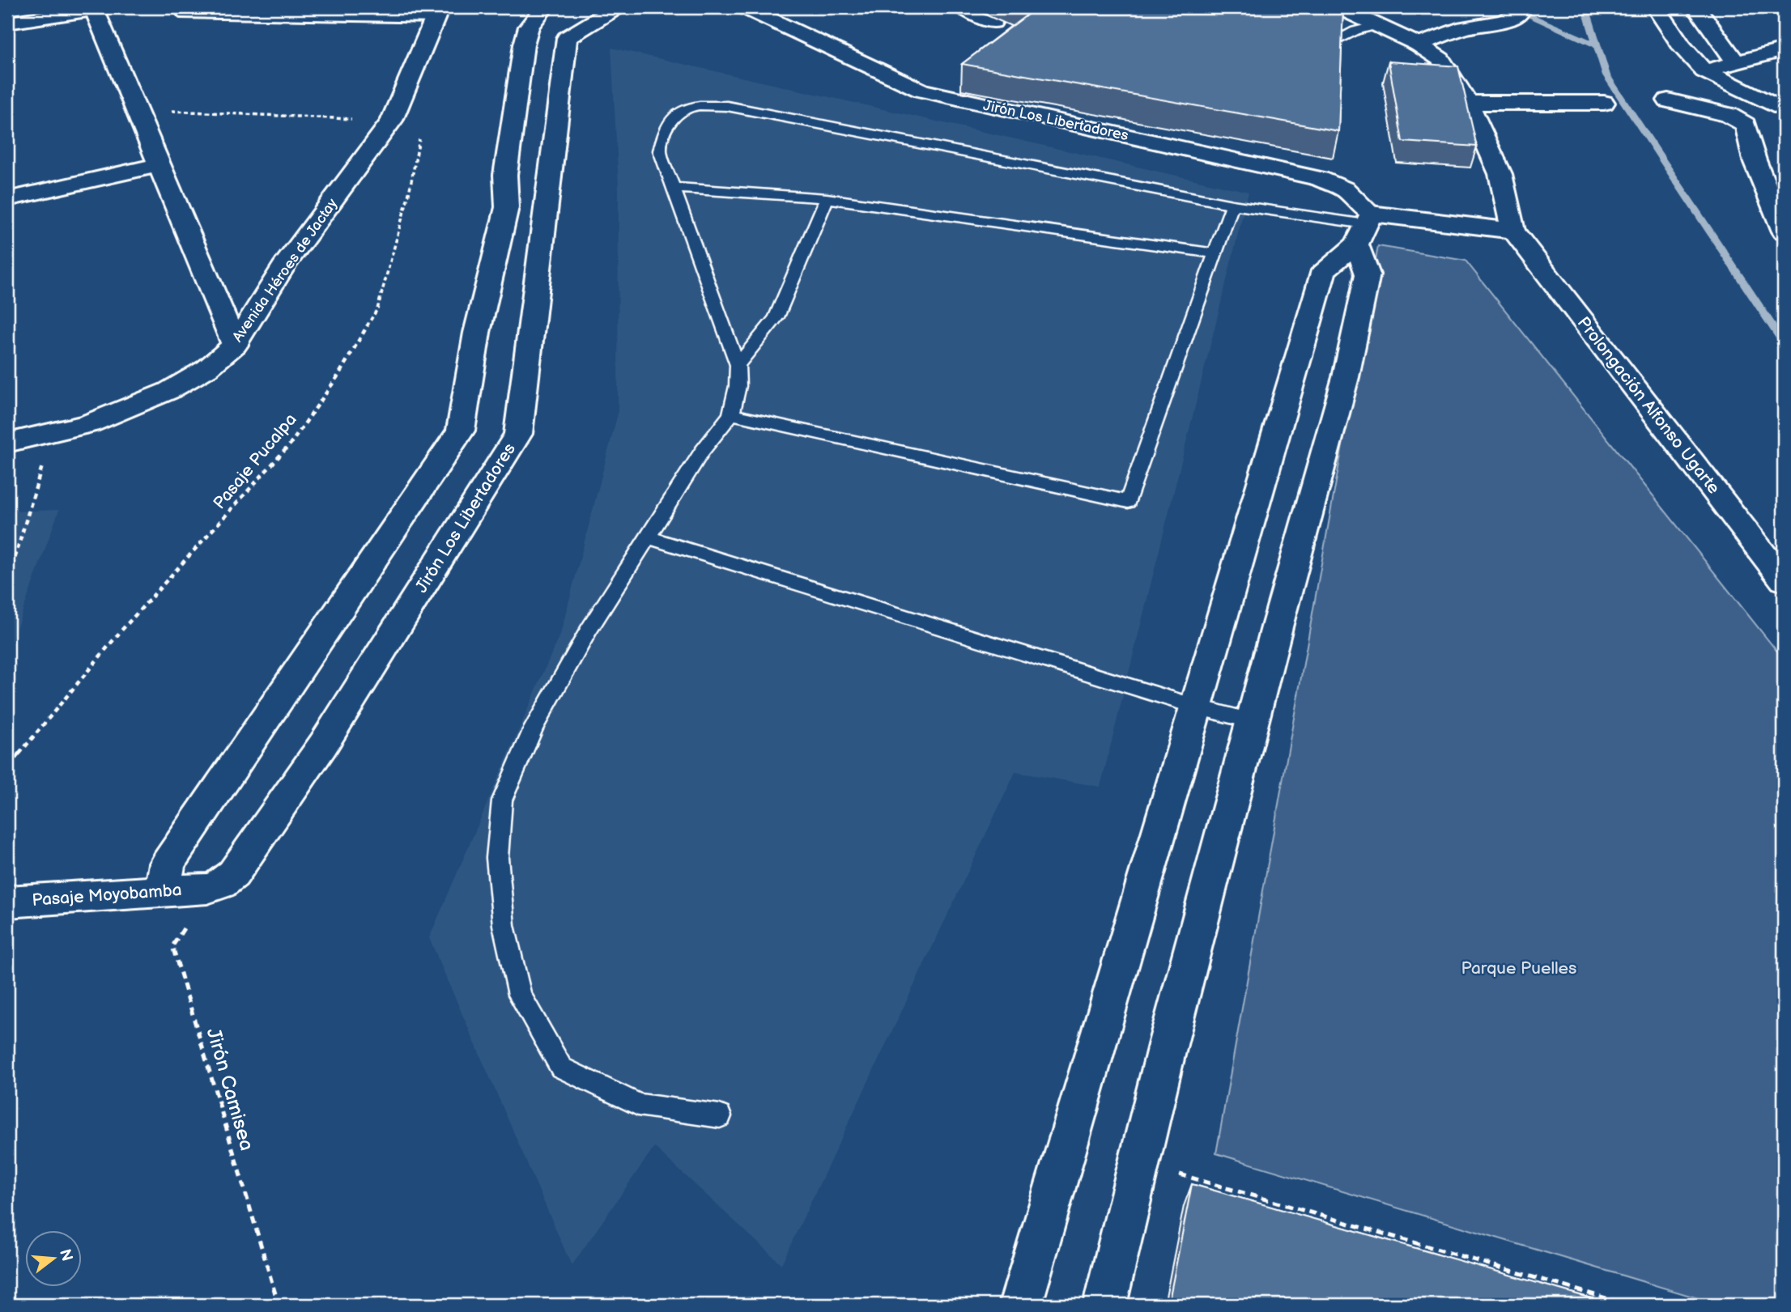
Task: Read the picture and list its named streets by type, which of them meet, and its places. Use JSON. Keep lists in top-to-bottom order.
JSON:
{
  "streets": {
    "street": [
      "Jirón Los Libertadores",
      "Avenida Héroes de Jactay",
      "Prolongación Alfonso Ugarte",
      "Pasaje Moyobamba"
    ],
    "path": ["Pasaje Pucalpa", "Jirón Camisea"]
  },
  "crossings": [
    ["Jirón Los Libertadores", "Pasaje Moyobamba"],
    ["Jirón Los Libertadores", "Jirón Camisea"],
    ["Pasaje Moyobamba", "Jirón Camisea"]
  ],
  "parks": ["Parque Puelles"],
  "north": "right"
}
